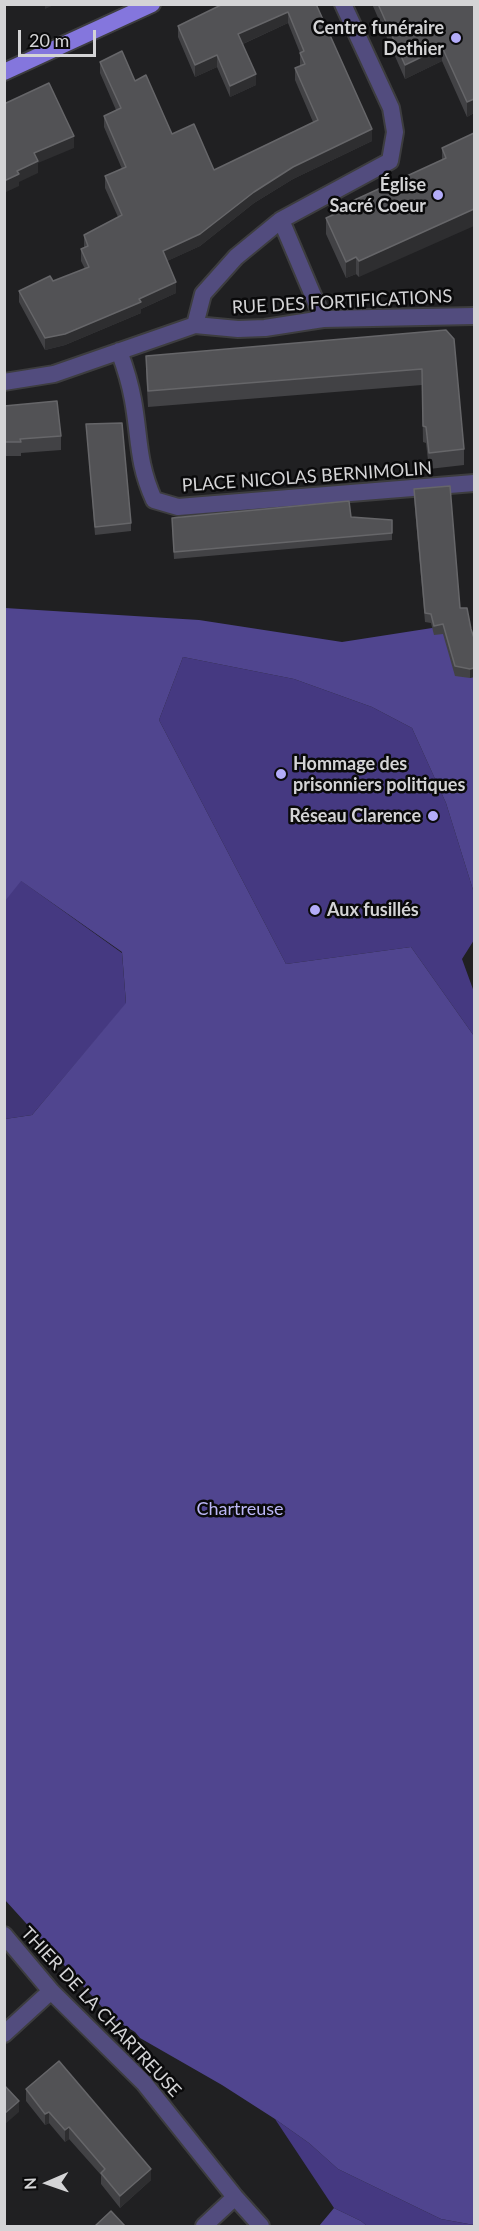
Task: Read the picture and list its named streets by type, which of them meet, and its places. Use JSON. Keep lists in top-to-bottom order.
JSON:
{
  "streets": {
    "street": ["RUE DES FORTIFICATIONS", "PLACE NICOLAS BERNIMOLIN", "THIER DE LA CHARTREUSE"]
  },
  "crossings": [
    ["RUE DES FORTIFICATIONS", "PLACE NICOLAS BERNIMOLIN"]
  ],
  "parks": ["Chartreuse"],
  "places": [
    "Centre funéraire Dethier",
    "Église Sacré Coeur",
    "Hommage des prisonniers politiques",
    "Réseau Clarence",
    "Aux fusillés"
  ],
  "scale_bar": "20 m",
  "north": "left"
}
